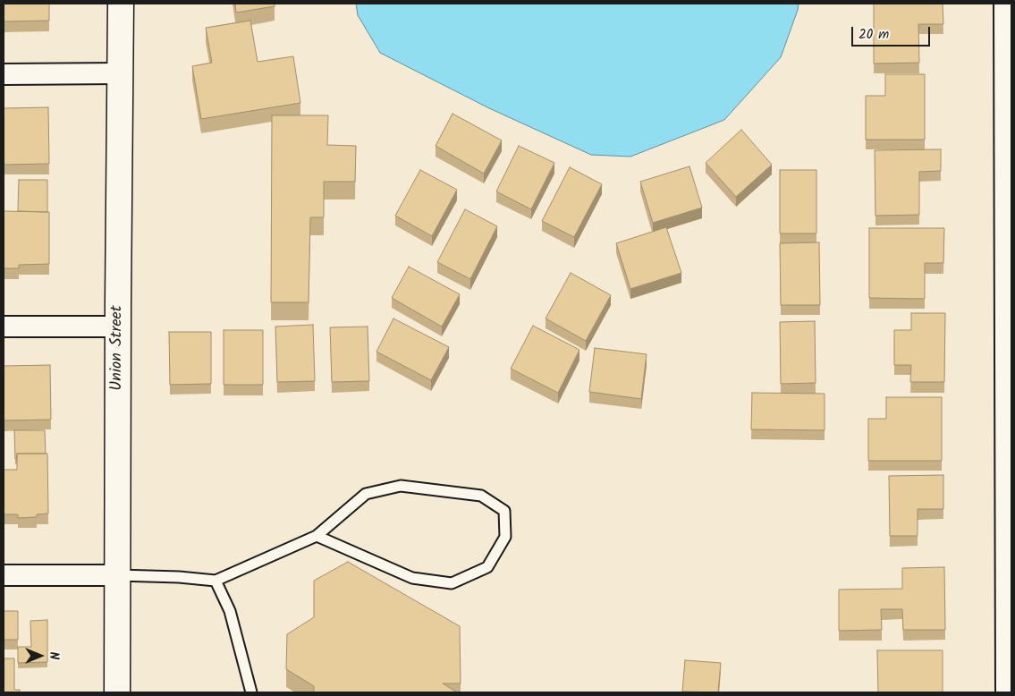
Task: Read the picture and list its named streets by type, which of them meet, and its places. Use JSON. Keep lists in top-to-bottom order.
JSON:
{
  "streets": {
    "street": ["Union Street"]
  },
  "scale_bar": "20 m",
  "north": "right"
}
